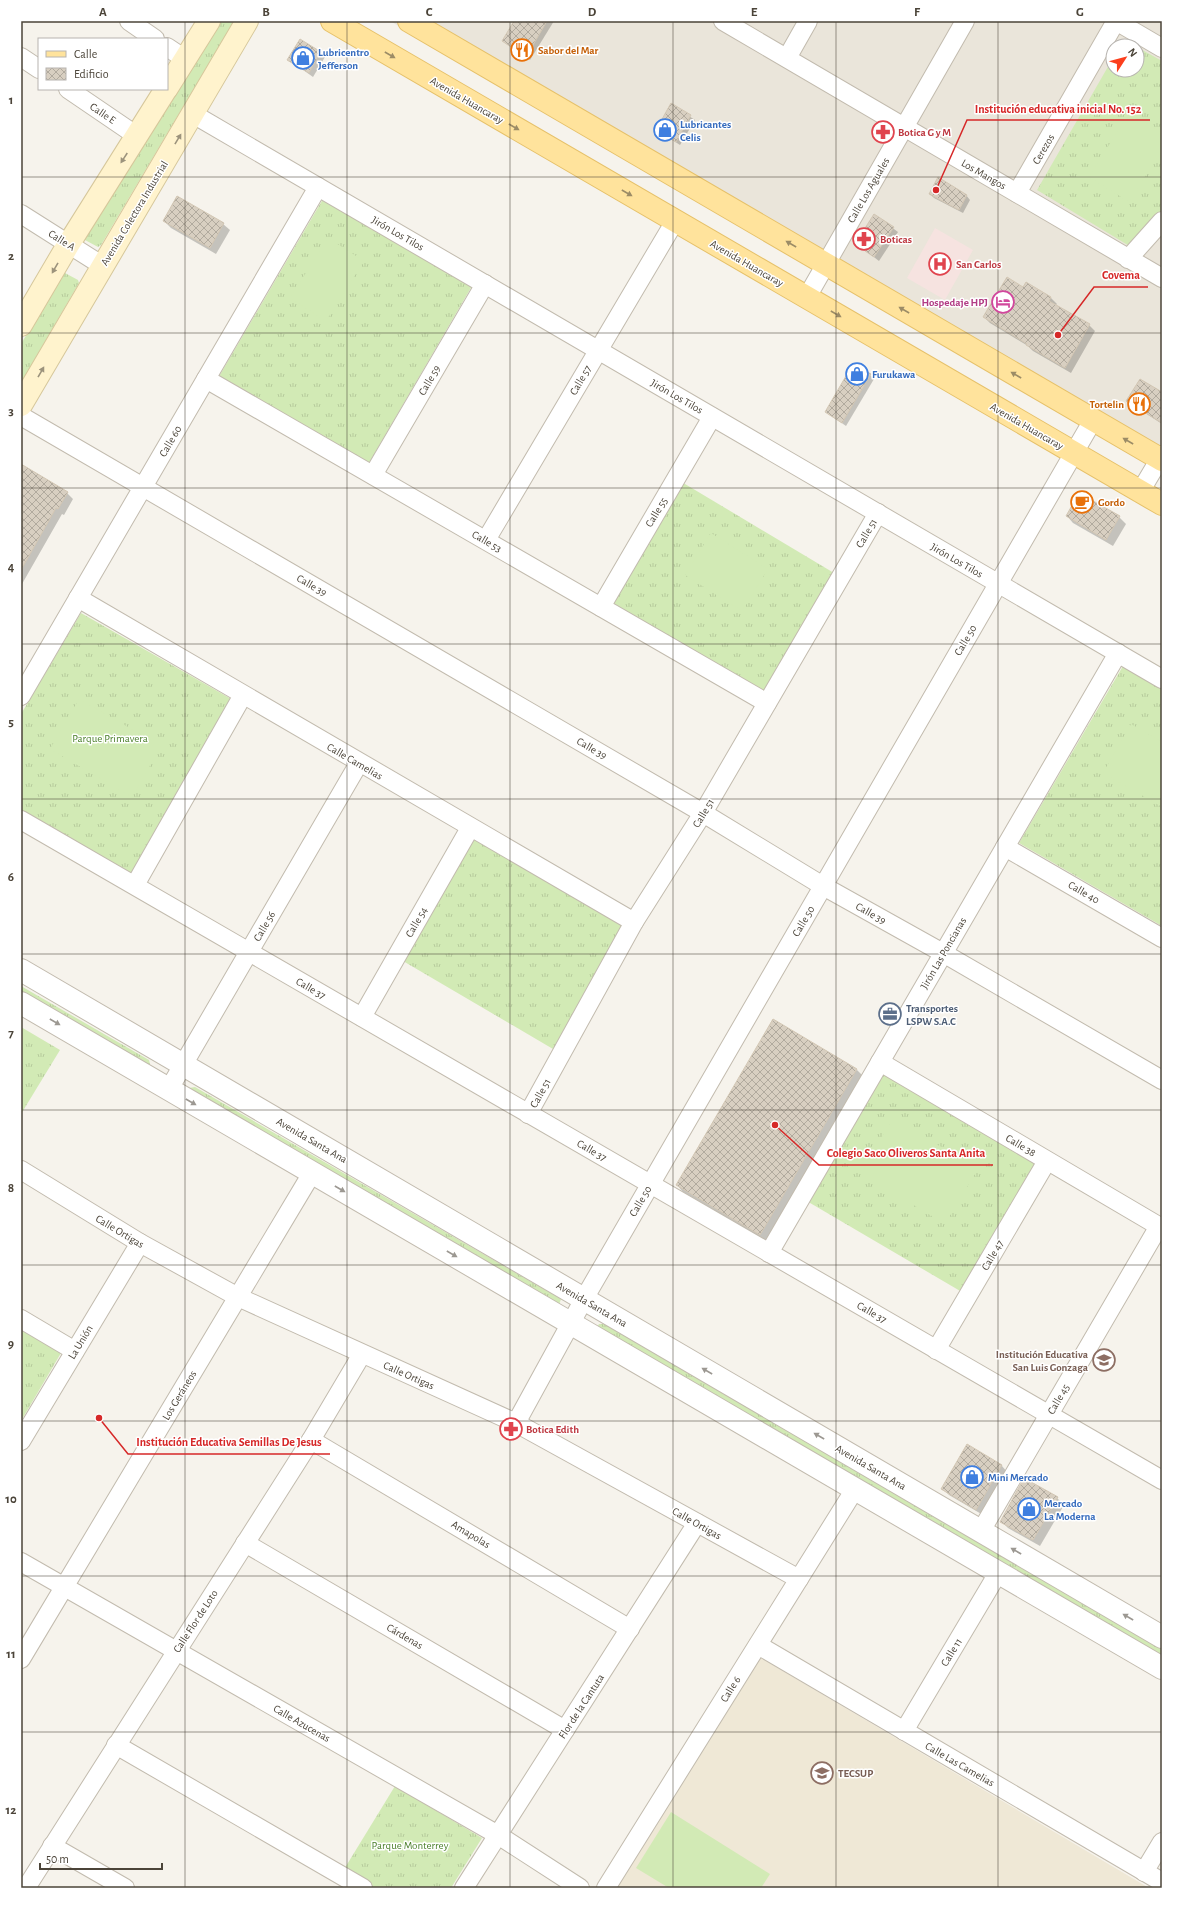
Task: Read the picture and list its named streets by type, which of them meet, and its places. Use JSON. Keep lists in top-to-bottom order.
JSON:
{
  "streets": {
    "main road": ["Avenida Huancaray", "Avenida Colectora Industrial"],
    "street": [
      "Calle E",
      "Cerezos",
      "Los Mangos",
      "Calle Los Aguales",
      "Jirón Los Tilos",
      "Calle A",
      "Calle 59",
      "Calle 57",
      "Calle 60",
      "Calle 55",
      "Calle 51",
      "Calle 53",
      "Calle 39",
      "Calle 50",
      "Calle Camelias",
      "Calle 40",
      "Calle 54",
      "Calle 56",
      "Jirón Las Poncianas",
      "Calle 37",
      "Avenida Santa Ana",
      "Calle 38",
      "Calle Ortigas",
      "Calle 47",
      "La Unión",
      "Los Geráneos",
      "Calle 45",
      "Amapolas",
      "Calle Flor de Loto",
      "Cárdenas",
      "Calle 11",
      "Calle 6",
      "Flor de la Cantuta",
      "Calle Azucenas",
      "Calle Las Camelias"
    ]
  },
  "crossings": [
    ["Avenida Huancaray", "Calle Los Aguales"],
    ["Avenida Huancaray", "Calle 57"],
    ["Avenida Huancaray", "Calle 50"],
    ["Cerezos", "Los Mangos"],
    ["Los Mangos", "Calle Los Aguales"],
    ["Avenida Colectora Industrial", "Jirón Los Tilos"],
    ["Avenida Colectora Industrial", "Calle A"],
    ["Jirón Los Tilos", "Calle 59"],
    ["Jirón Los Tilos", "Calle 57"],
    ["Jirón Los Tilos", "Calle 60"],
    ["Jirón Los Tilos", "Calle 55"],
    ["Jirón Los Tilos", "Calle 51"],
    ["Jirón Los Tilos", "Calle 50"],
    ["Jirón Los Tilos", "Jirón Las Poncianas"],
    ["Calle 59", "Calle 53"],
    ["Calle 57", "Calle 53"],
    ["Calle 60", "Calle 53"],
    ["Calle 60", "Calle 39"],
    ["Calle 60", "Calle Camelias"],
    ["Calle 55", "Calle 53"],
    ["Calle 51", "Calle 53"],
    ["Calle 51", "Calle 39"],
    ["Calle 51", "Calle Camelias"],
    ["Calle 51", "Calle 37"],
    ["Calle 39", "Calle 50"],
    ["Calle 39", "Jirón Las Poncianas"],
    ["Calle 50", "Calle 37"],
    ["Calle 50", "Avenida Santa Ana"],
    ["Calle 50", "Calle Ortigas"],
    ["Calle Camelias", "Calle 54"],
    ["Calle Camelias", "Calle 56"],
    ["Calle 40", "Jirón Las Poncianas"],
    ["Calle 54", "Calle 37"],
    ["Calle 56", "Calle 37"],
    ["Calle 56", "Avenida Santa Ana"],
    ["Jirón Las Poncianas", "Calle 37"],
    ["Jirón Las Poncianas", "Calle 38"],
    ["Calle 37", "Calle 47"],
    ["Calle 37", "Calle 45"],
    ["Avenida Santa Ana", "Calle 45"],
    ["Calle 38", "Calle 47"],
    ["Calle 38", "Calle 45"],
    ["Calle Ortigas", "La Unión"],
    ["Calle Ortigas", "Los Geráneos"],
    ["Calle Ortigas", "Calle Flor de Loto"],
    ["Calle Ortigas", "Calle 6"],
    ["Calle Ortigas", "Flor de la Cantuta"],
    ["Los Geráneos", "Calle Azucenas"],
    ["Amapolas", "Calle Flor de Loto"],
    ["Amapolas", "Flor de la Cantuta"],
    ["Calle Flor de Loto", "Cárdenas"],
    ["Calle Flor de Loto", "Calle Azucenas"],
    ["Cárdenas", "Flor de la Cantuta"],
    ["Calle 11", "Calle Las Camelias"],
    ["Calle 6", "Calle Las Camelias"],
    ["Flor de la Cantuta", "Calle Azucenas"]
  ],
  "parks": ["Parque Primavera", "Parque Monterrey"],
  "places": {
    "restaurant": ["Sabor del Mar", "Tortelin"],
    "shop": [
      "Lubricentro Jefferson",
      "Lubricantes Celis",
      "Furukawa",
      "Mini Mercado",
      "Mercado La Moderna"
    ],
    "pharmacy": ["Botica G y M", "Boticas", "Botica Edith"],
    "other": [
      "Institución educativa inicial No. 152",
      "Covema",
      "Colegio Saco Oliveros Santa Anita",
      "Institución Educativa Semillas De Jesus"
    ],
    "hospital": ["San Carlos"],
    "hotel": ["Hospedaje HPJ"],
    "cafe": ["Gordo"],
    "office": ["Transportes LSPW S.A.C"],
    "school or university": ["Institución Educativa San Luis Gonzaga", "TECSUP"]
  },
  "legend": ["Calle", "Edificio"],
  "scale_bar": "50 m",
  "north": "top right",
  "grid": {
    "columns": [
      "A",
      "B",
      "C",
      "D",
      "E",
      "F",
      "G"
    ],
    "rows": [
      "1",
      "2",
      "3",
      "4",
      "5",
      "6",
      "7",
      "8",
      "9",
      "10",
      "11",
      "12"
    ]
  }
}
